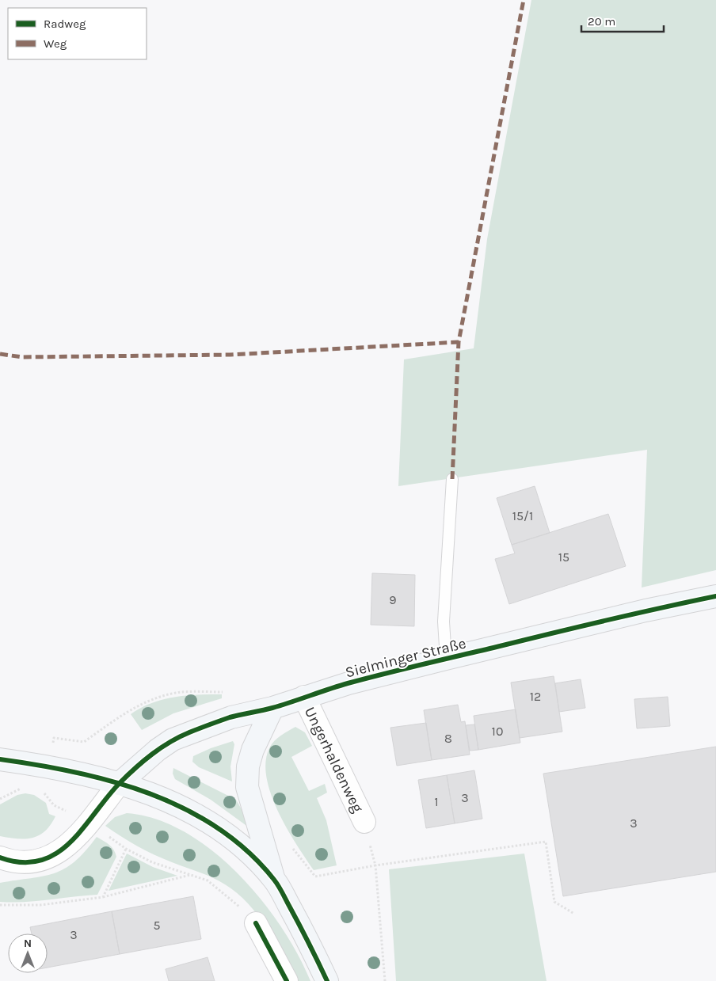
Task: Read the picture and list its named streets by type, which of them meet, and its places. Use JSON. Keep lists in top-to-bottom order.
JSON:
{
  "streets": {
    "street": ["Sielminger Straße", "Ungerhaldenweg"]
  },
  "crossings": [
    ["Sielminger Straße", "Ungerhaldenweg"]
  ],
  "house_numbers": [
    "15/1",
    "15",
    "9",
    "12",
    "10",
    "8",
    "3",
    "1",
    "3",
    "5",
    "3"
  ],
  "legend": ["Radweg", "Weg"],
  "scale_bar": "20 m",
  "north": "top"
}
